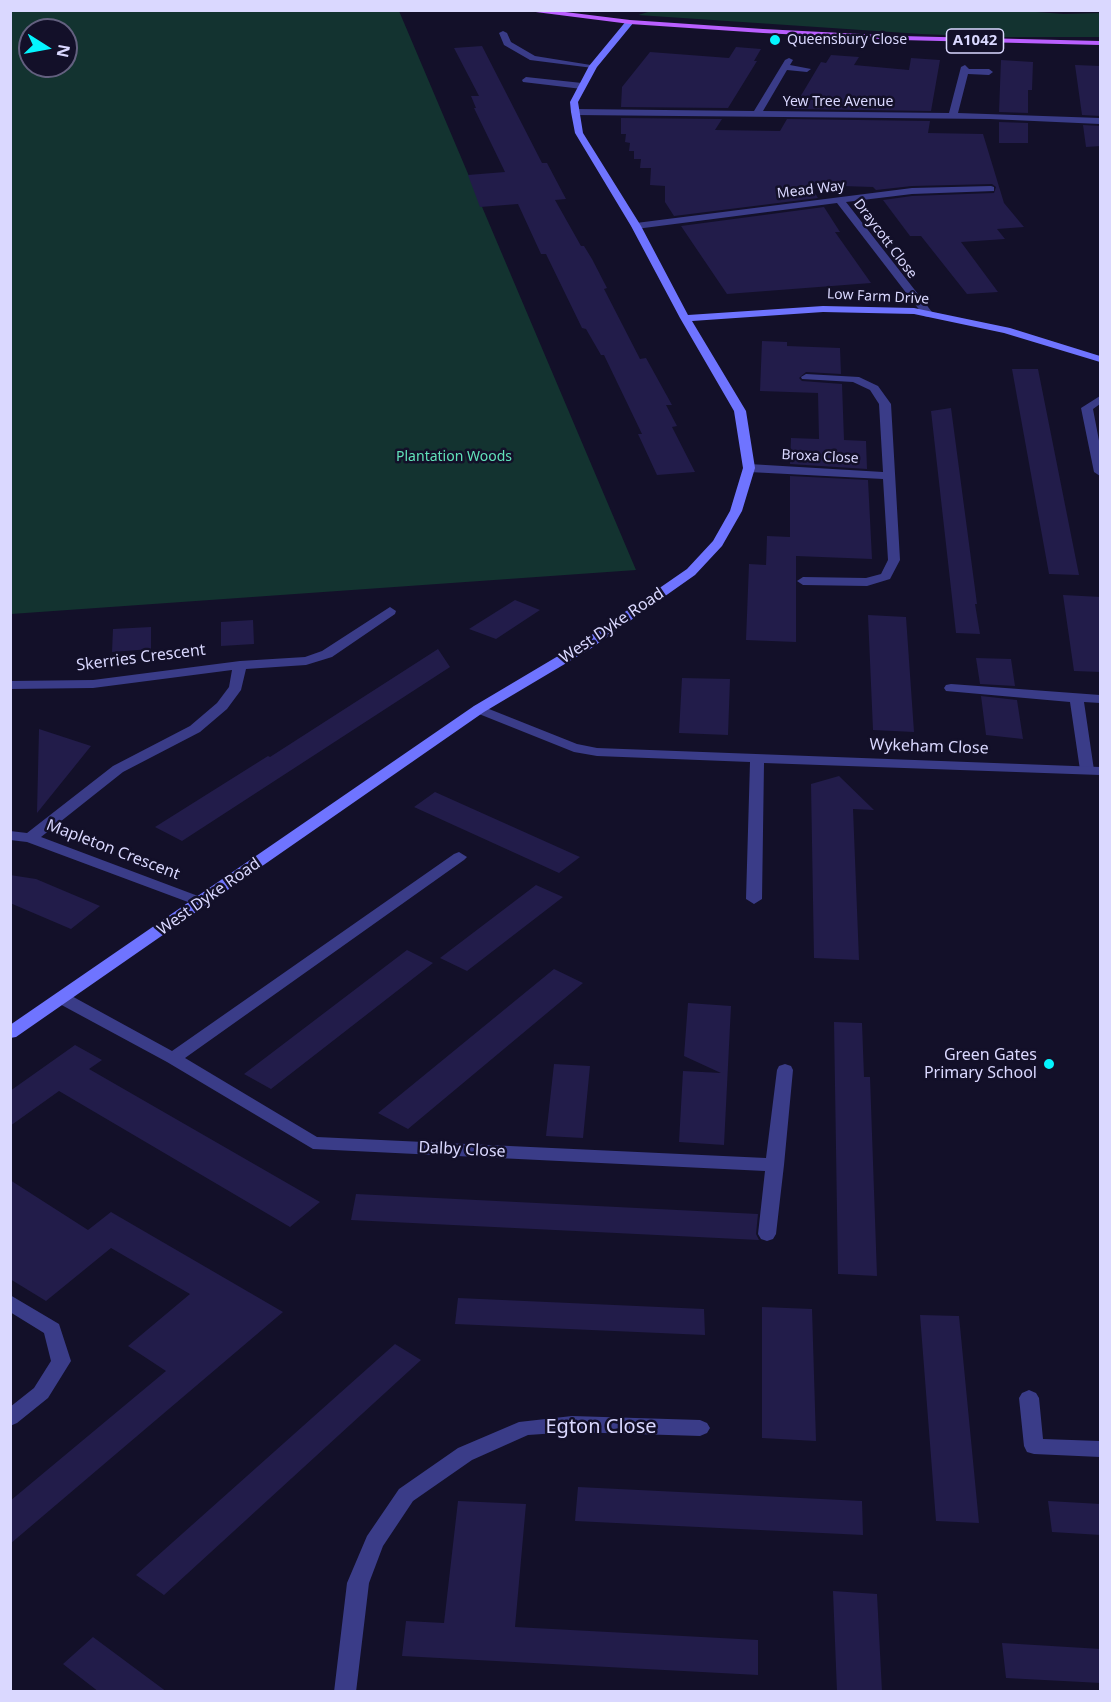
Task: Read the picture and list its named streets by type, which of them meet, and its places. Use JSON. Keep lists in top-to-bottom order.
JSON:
{
  "streets": {
    "main road": ["A1042"],
    "street": [
      "Yew Tree Avenue",
      "Mead Way",
      "Draycott Close",
      "Low Farm Drive",
      "Broxa Close",
      "West Dyke Road",
      "Skerries Crescent",
      "Wykeham Close",
      "Mapleton Crescent",
      "Dalby Close",
      "Egton Close"
    ]
  },
  "crossings": [
    ["Yew Tree Avenue", "West Dyke Road"],
    ["Mead Way", "Draycott Close"],
    ["Mead Way", "West Dyke Road"],
    ["Draycott Close", "Low Farm Drive"],
    ["Low Farm Drive", "West Dyke Road"],
    ["Broxa Close", "West Dyke Road"],
    ["West Dyke Road", "Wykeham Close"],
    ["West Dyke Road", "Mapleton Crescent"],
    ["West Dyke Road", "Dalby Close"]
  ],
  "parks": ["Plantation Woods"],
  "places": ["Queensbury Close", "Green Gates Primary School"],
  "north": "right"
}
